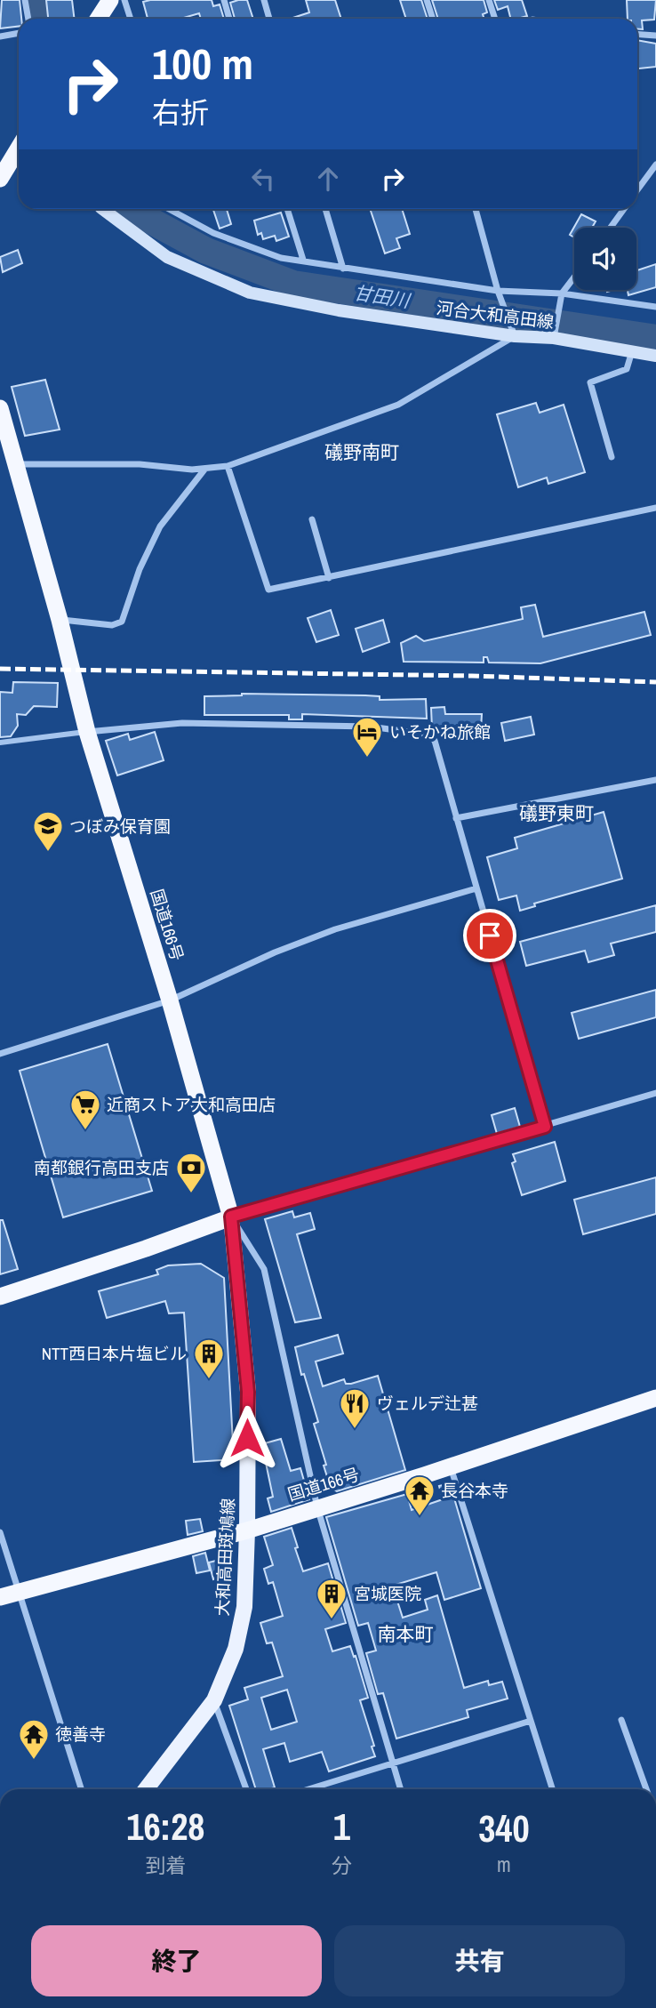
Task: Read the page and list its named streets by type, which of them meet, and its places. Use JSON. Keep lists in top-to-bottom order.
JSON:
{
  "streets": {
    "highway": ["国道166号"],
    "main road": ["河合大和高田線", "大和高田斑鳩線"]
  },
  "crossings": [
    ["国道166号", "大和高田斑鳩線"]
  ],
  "districts": ["礒野南町", "礒野東町", "南本町"],
  "water": ["甘田川"],
  "places": {
    "hotel": ["いそかね旅館"],
    "school or university": ["つぼみ保育園"],
    "supermarket": ["近商ストア大和高田店"],
    "bank": ["南都銀行高田支店"],
    "building": ["NTT西日本片塩ビル", "宮城医院"],
    "restaurant": ["ヴェルデ辻甚"],
    "temple": ["長谷本寺", "徳善寺"]
  },
  "page": {
    "turn": ["100 m", "右折"],
    "eta": [
      "16:28",
      "到着",
      "1",
      "分",
      "340",
      "m"
    ],
    "buttons": ["終了", "共有"]
  }
}
